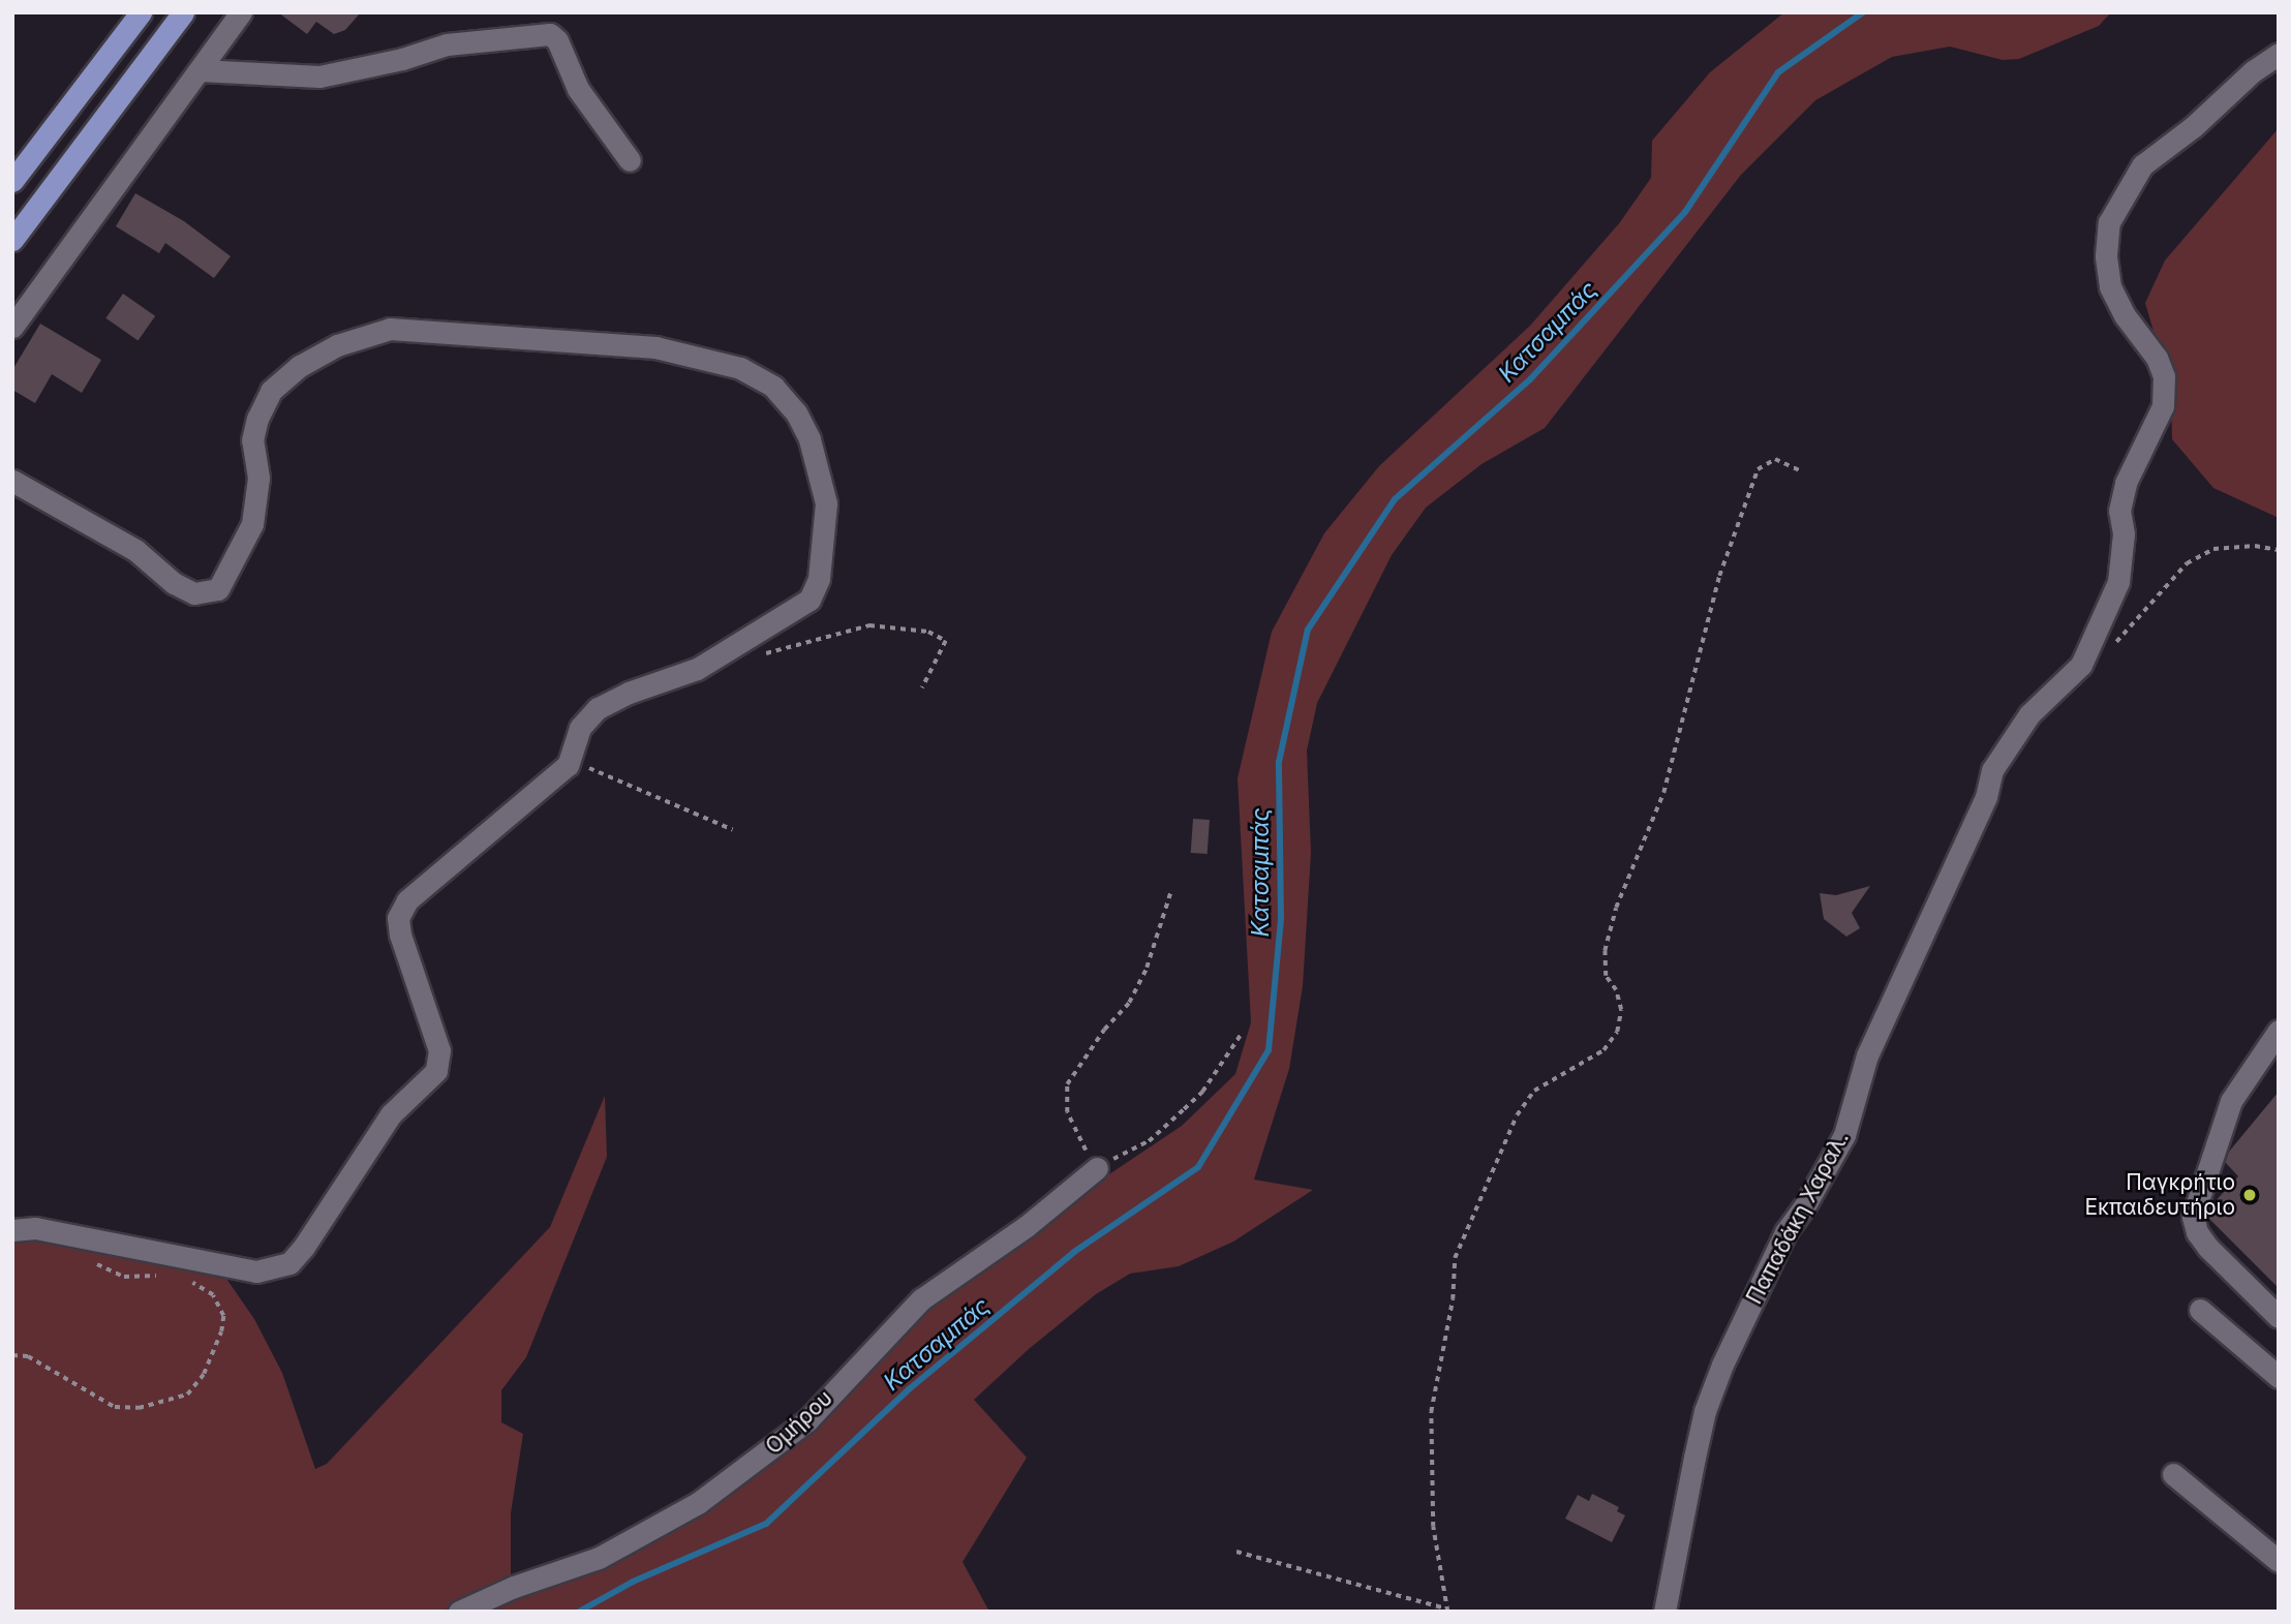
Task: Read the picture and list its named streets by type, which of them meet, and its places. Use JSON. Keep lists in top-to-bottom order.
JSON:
{
  "streets": {
    "street": ["Παπαδάκη Χαραλ.", "Ομήρου"]
  },
  "water": ["Κατσαμπάς"],
  "places": ["Παγκρήτιο Εκπαιδευτήριο"]
}
